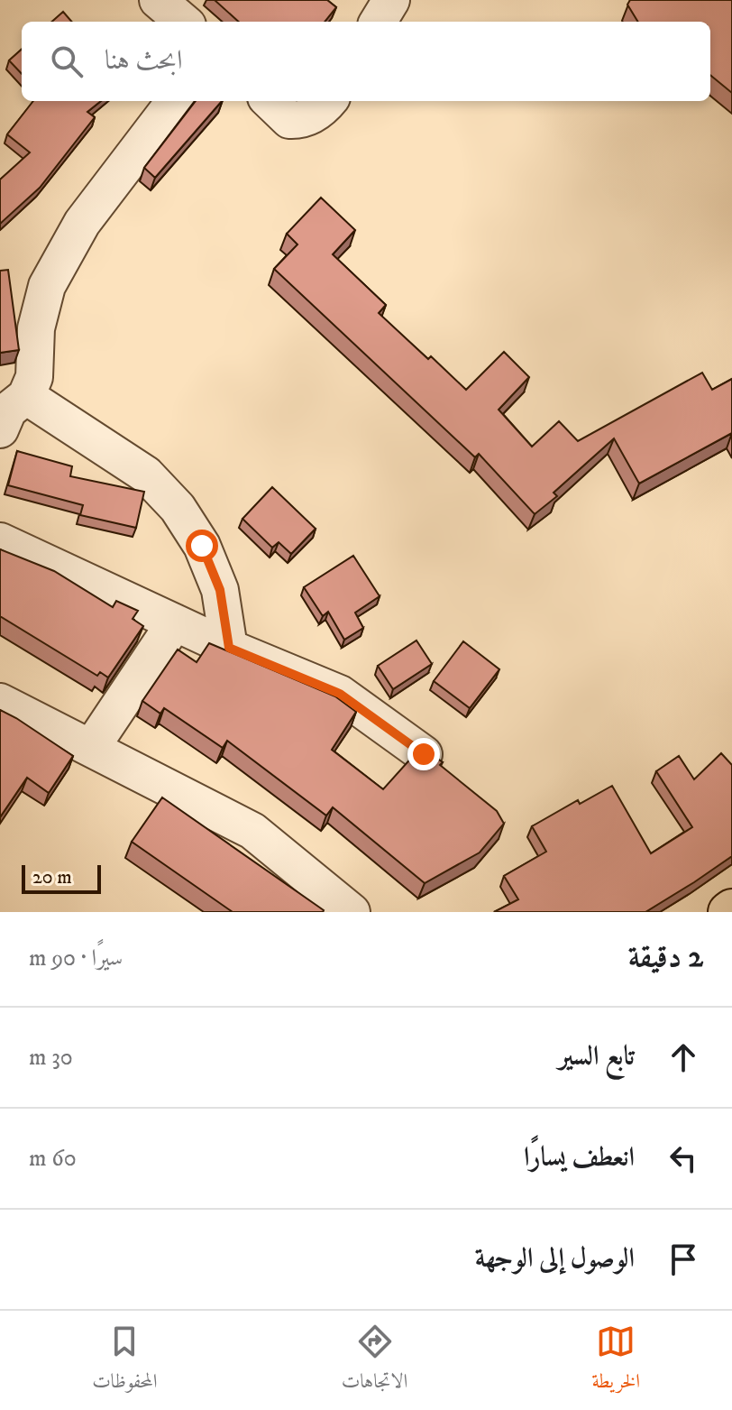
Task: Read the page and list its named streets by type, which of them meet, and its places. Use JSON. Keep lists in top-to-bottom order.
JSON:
{
  "scale_bar": "20 m",
  "page": {
    "search": "ابحث هنا",
    "scale": "20 m",
    "heading": ["2 دقيقة", "سيرًا · 90 m"],
    "list": [
      ["تابع السير", "30 m"],
      ["انعطف يسارًا", "60 m"],
      "الوصول إلى الوجهة"
    ],
    "nav": ["الخريطة", "الاتجاهات", "المحفوظات"]
  }
}
